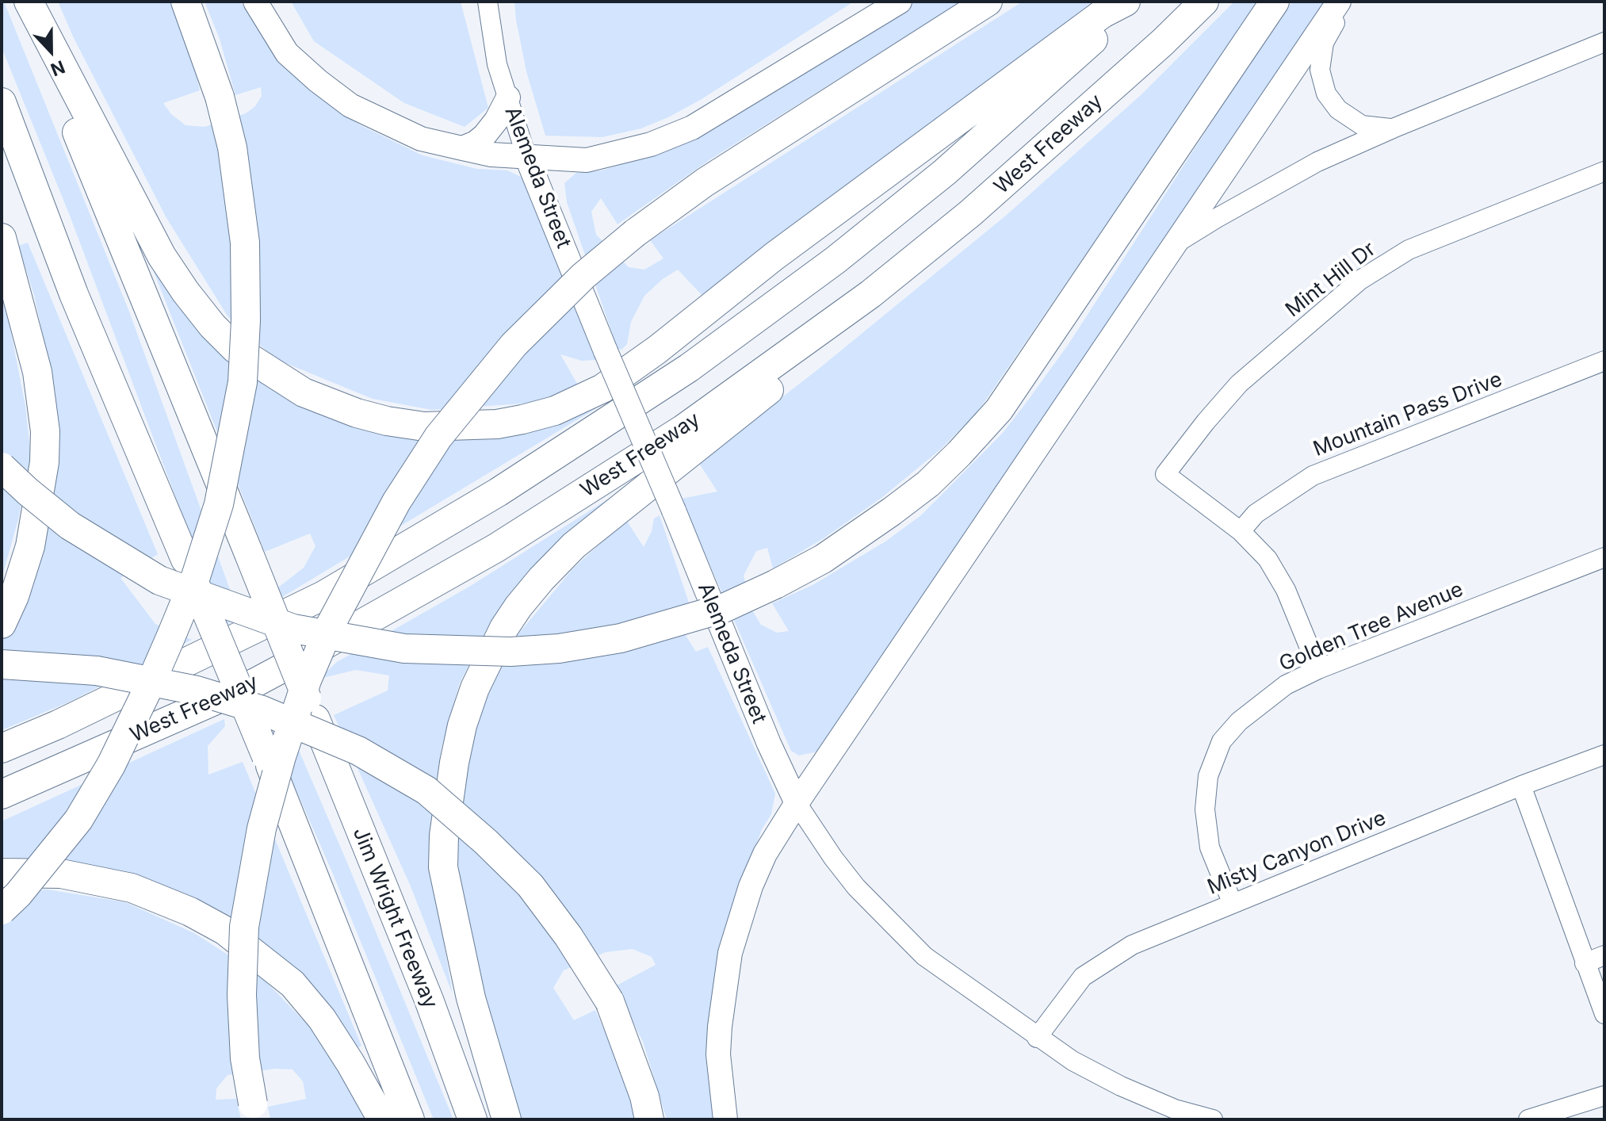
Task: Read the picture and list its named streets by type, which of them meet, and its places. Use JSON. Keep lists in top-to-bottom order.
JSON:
{
  "streets": {
    "highway": ["West Freeway", "Jim Wright Freeway"],
    "main road": ["Alemeda Street"],
    "street": [
      "Mint Hill Dr",
      "Mountain Pass Drive",
      "Golden Tree Avenue",
      "Misty Canyon Drive"
    ]
  },
  "crossings": [
    ["Alemeda Street", "Misty Canyon Drive"],
    ["Mint Hill Dr", "Mountain Pass Drive"],
    ["Golden Tree Avenue", "Misty Canyon Drive"]
  ],
  "north": "bottom"
}
